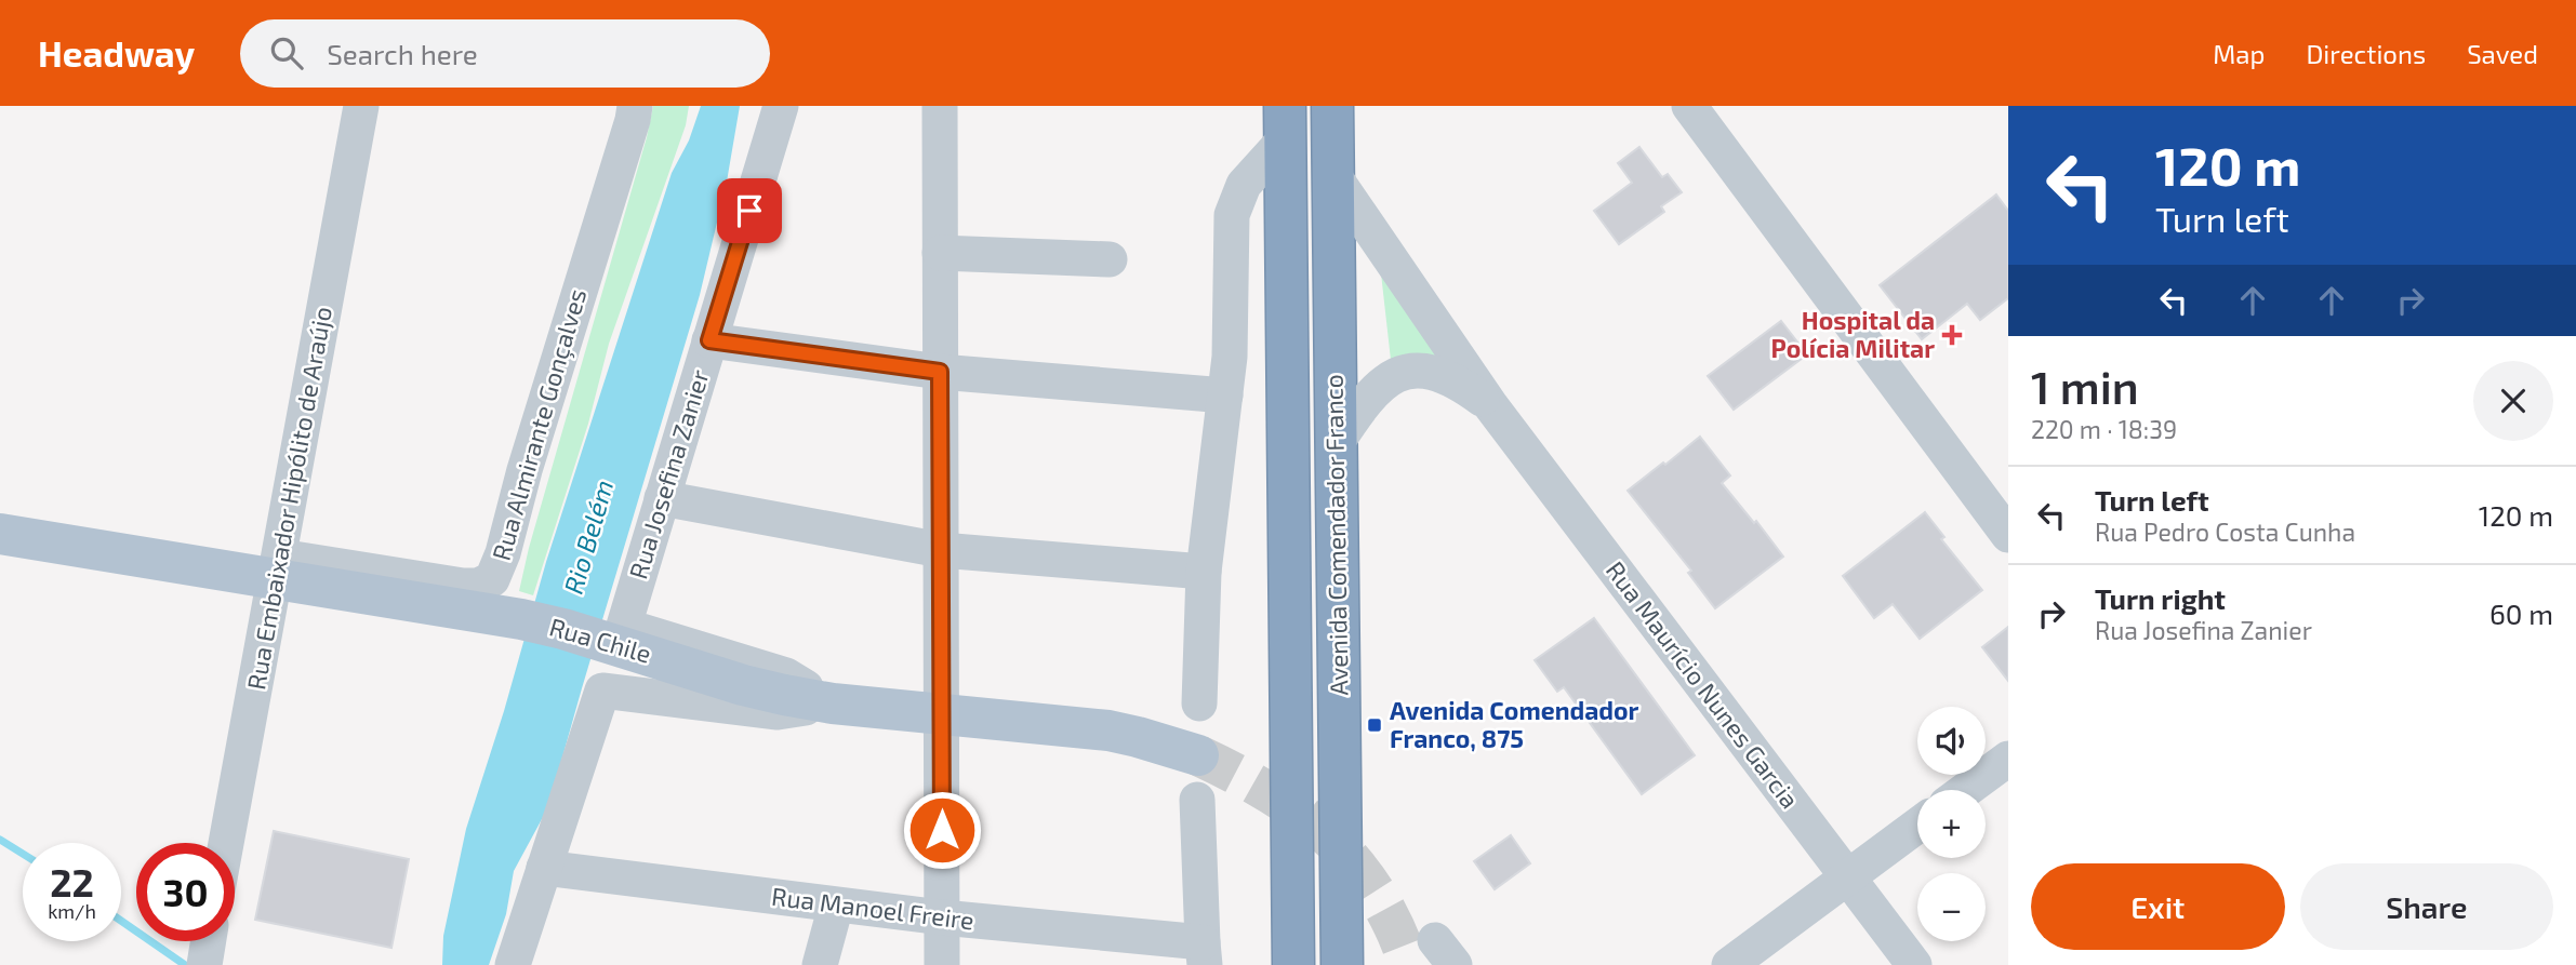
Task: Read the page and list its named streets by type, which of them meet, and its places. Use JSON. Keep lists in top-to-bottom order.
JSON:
{
  "streets": {
    "highway": ["Avenida Comendador Franco"],
    "main road": ["Rua Chile"],
    "street": [
      "Rua Almirante Gonçalves",
      "Rua Josefina Zanier",
      "Rua Embaixador Hipólito de Araújo",
      "Rua Maurício Nunes Garcia",
      "Rua Manoel Freire"
    ]
  },
  "crossings": [
    ["Rua Almirante Gonçalves", "Rua Embaixador Hipólito de Araújo"],
    ["Rua Almirante Gonçalves", "Rua Chile"],
    ["Rua Josefina Zanier", "Rua Chile"],
    ["Rua Embaixador Hipólito de Araújo", "Rua Chile"],
    ["Avenida Comendador Franco", "Rua Maurício Nunes Garcia"]
  ],
  "water": ["Rio Belém"],
  "places": {
    "health": ["Hospital da Polícia Militar"],
    "transit": ["Avenida Comendador Franco, 875"]
  },
  "page": {
    "header": "Headway",
    "search": "Search here",
    "nav": ["Map", "Directions", "Saved"],
    "turn": ["120 m", "Turn left"],
    "heading": ["1 min", "220 m · 18:39"],
    "list": [
      {
        "name": "Turn left",
        "note": "Rua Pedro Costa Cunha",
        "value": "120 m"
      },
      {
        "name": "Turn right",
        "note": "Rua Josefina Zanier",
        "value": "60 m"
      }
    ],
    "map_buttons": ["+", "−"],
    "speed": "22 km/h",
    "limit": "30",
    "buttons": ["Exit", "Share"]
  }
}
